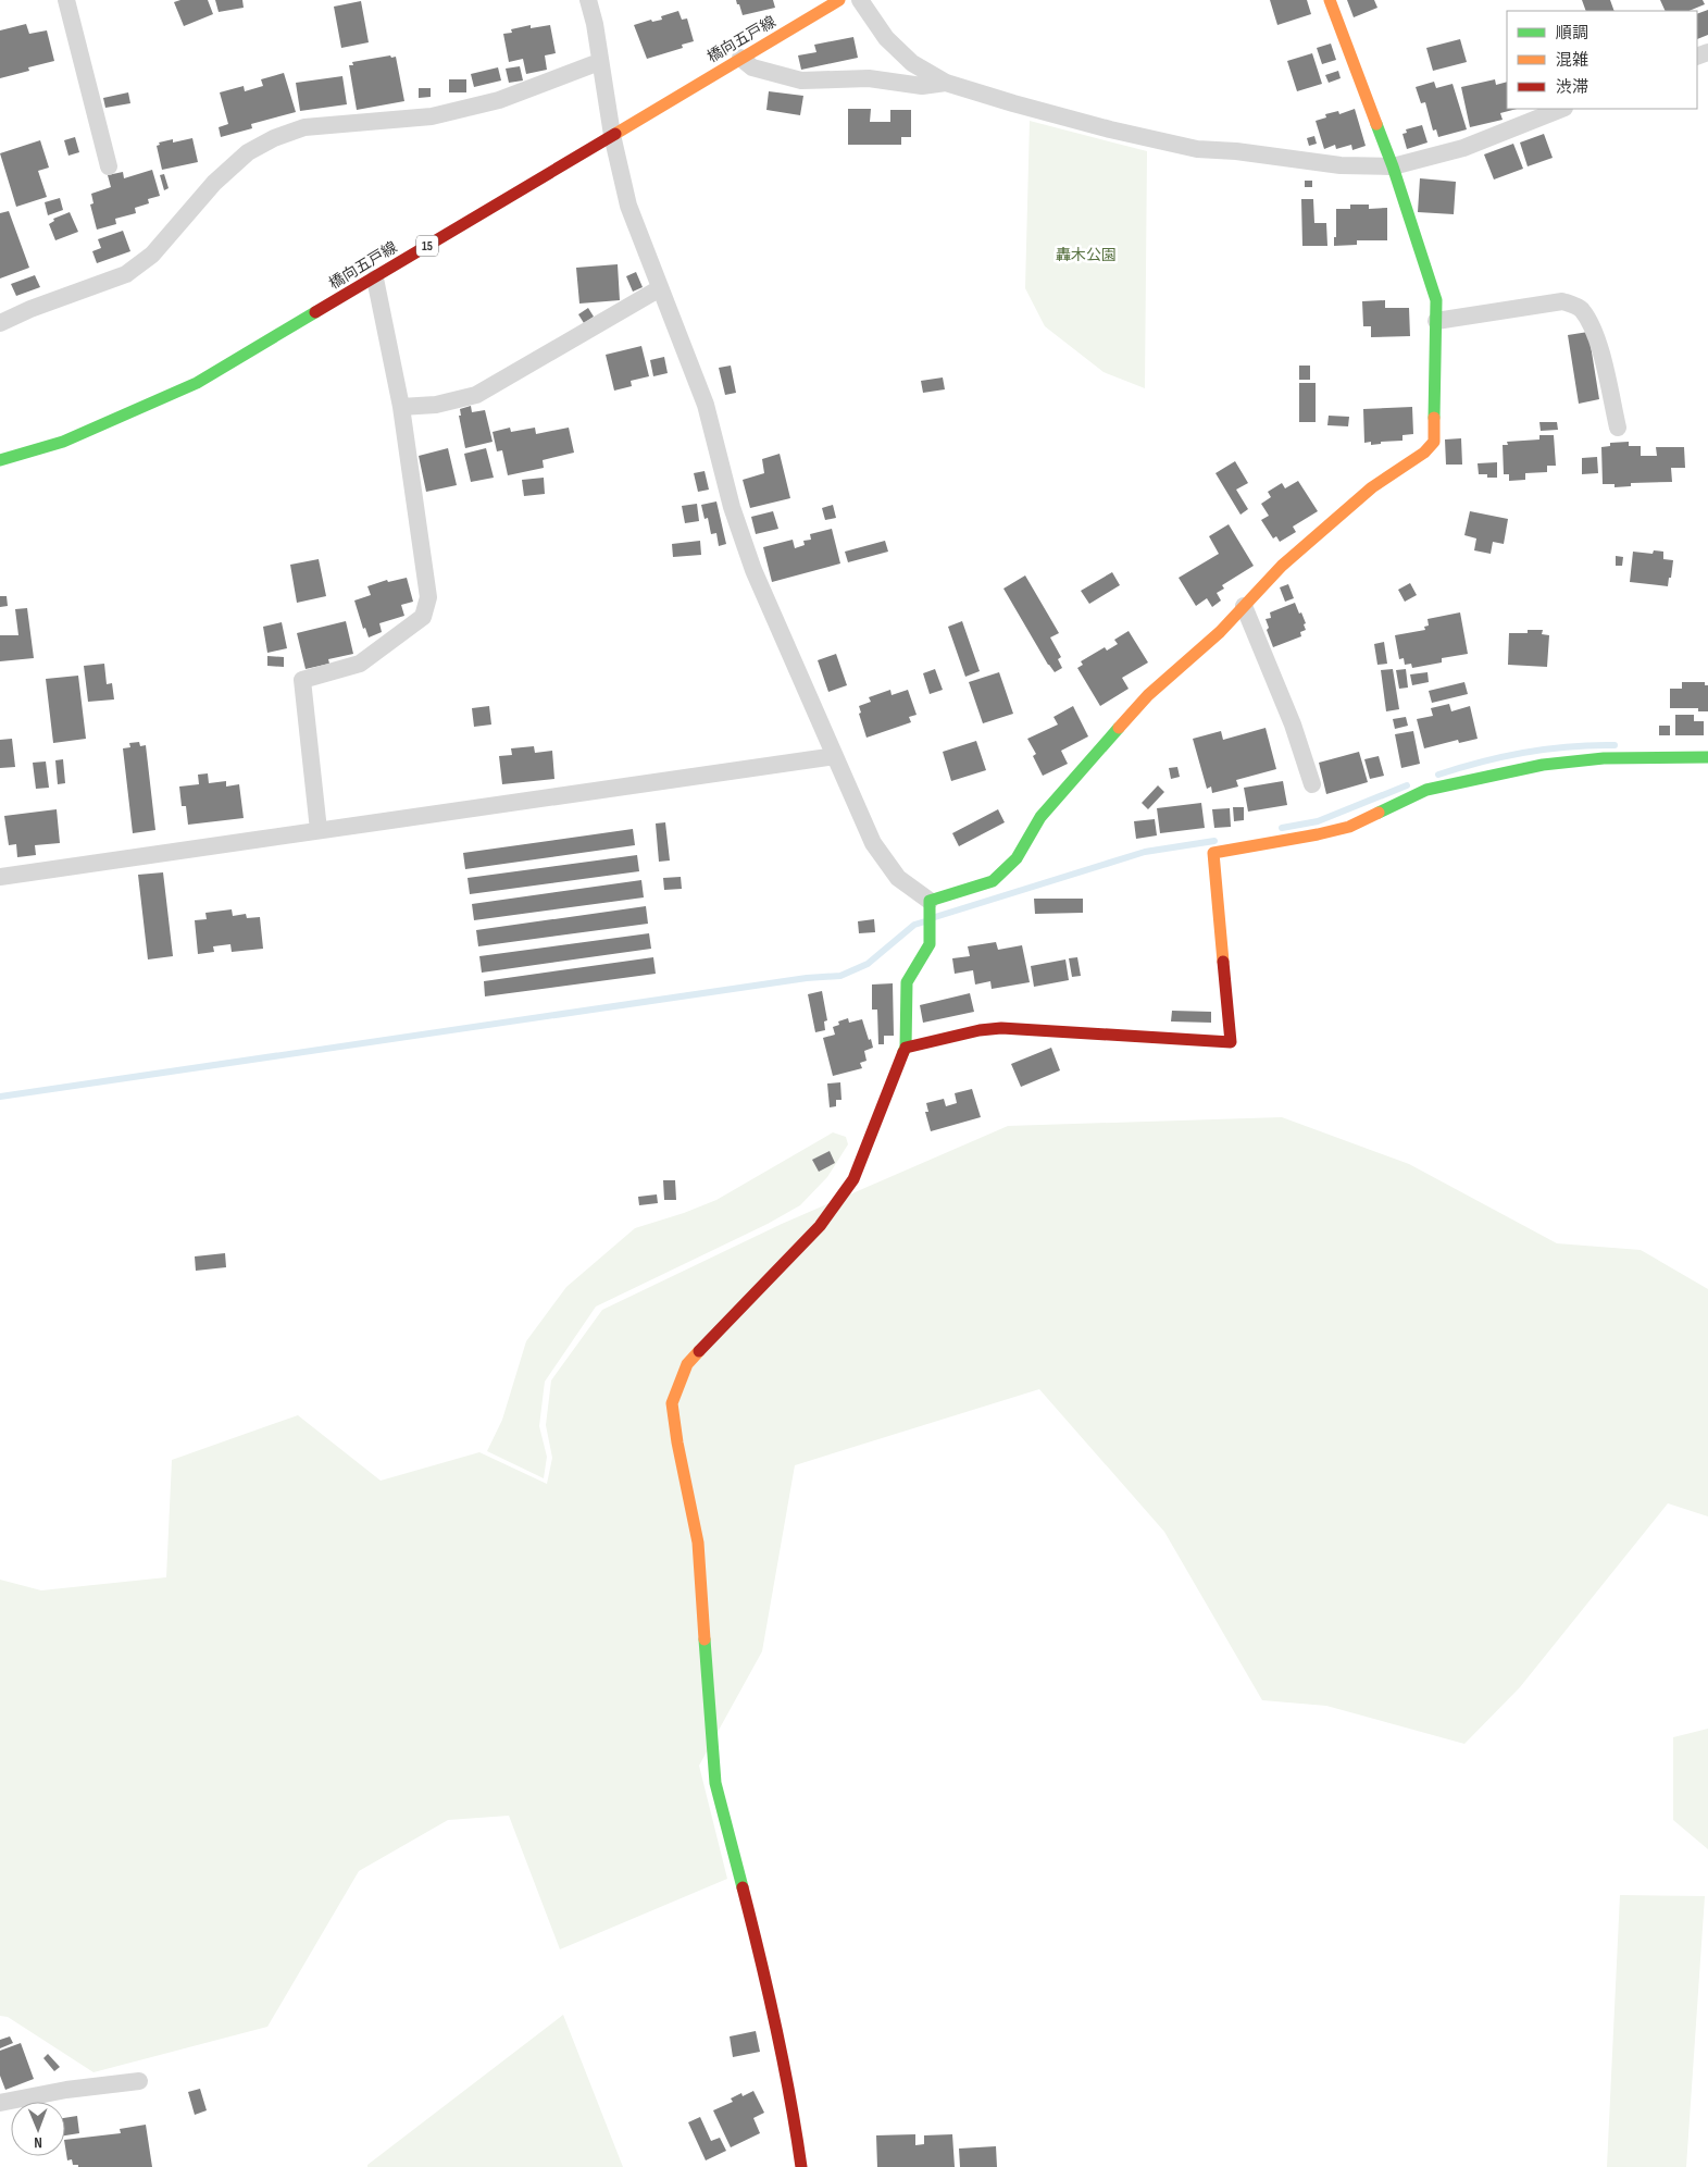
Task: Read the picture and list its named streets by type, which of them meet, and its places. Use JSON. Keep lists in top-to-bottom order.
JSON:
{
  "streets": {
    "street": ["橋向五戸線", "15"]
  },
  "parks": ["轟木公園"],
  "legend": ["順調", "混雑", "渋滞"],
  "north": "bottom"
}
